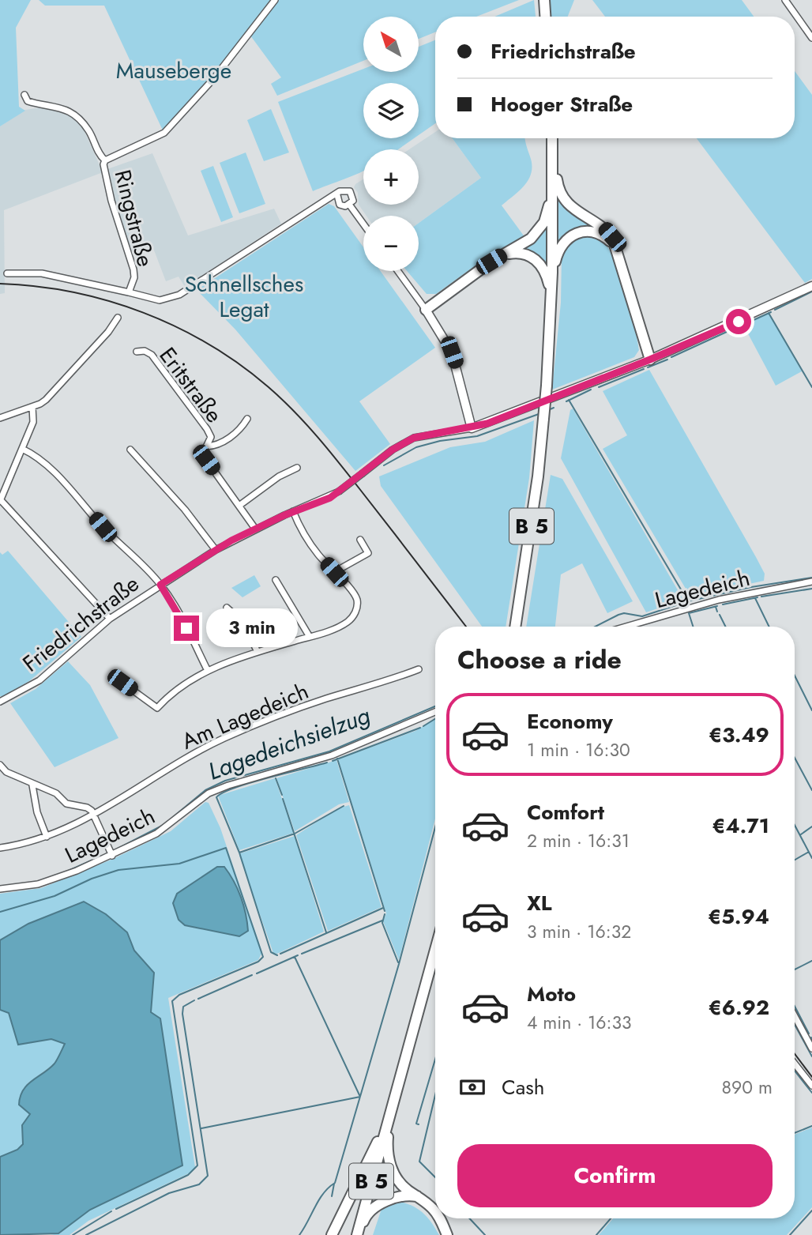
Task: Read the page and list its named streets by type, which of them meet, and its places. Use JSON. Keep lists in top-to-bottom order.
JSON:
{
  "streets": {
    "highway": ["B 5"],
    "street": [
      "Ringstraße",
      "Eritstraße",
      "Lagedeich",
      "Friedrichstraße",
      "Am Lagedeich"
    ]
  },
  "crossings": [
    ["Eritstraße", "Friedrichstraße"]
  ],
  "water": ["Lagedeichsielzug"],
  "parks": ["Mauseberge", "Schnellsches Legat"],
  "north": "top left",
  "page": {
    "map_buttons": ["+", "−"],
    "banner": ["Friedrichstraße", "Hooger Straße"],
    "bubble": "3 min",
    "heading": "Choose a ride",
    "list": [
      {
        "name": "Economy",
        "note": "1 min · 16:30",
        "value": "€3.49"
      },
      {
        "name": "Comfort",
        "note": "2 min · 16:31",
        "value": "€4.71"
      },
      {
        "name": "XL",
        "note": "3 min · 16:32",
        "value": "€5.94"
      },
      {
        "name": "Moto",
        "note": "4 min · 16:33",
        "value": "€6.92"
      }
    ],
    "pay": ["Cash", "890 m"],
    "buttons": "Confirm"
  }
}
